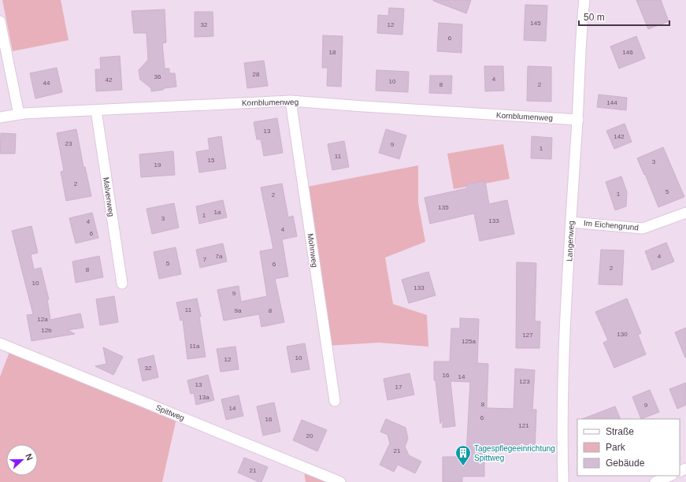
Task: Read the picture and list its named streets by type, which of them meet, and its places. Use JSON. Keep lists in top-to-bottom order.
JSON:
{
  "streets": {
    "street": [
      "Kornblumenweg",
      "Malvenweg",
      "Im Eichengrund",
      "Langenweg",
      "Mohnweg",
      "Spittweg"
    ]
  },
  "crossings": [
    ["Kornblumenweg", "Malvenweg"],
    ["Kornblumenweg", "Langenweg"],
    ["Kornblumenweg", "Mohnweg"],
    ["Im Eichengrund", "Langenweg"]
  ],
  "places": {
    "building": ["Tagespflegeeinrichtung Spittweg"]
  },
  "house_numbers": [
    "145",
    "32",
    "12",
    "6",
    "18",
    "146",
    "28",
    "36",
    "4",
    "42",
    "10",
    "44",
    "8",
    "2",
    "144",
    "13",
    "142",
    "23",
    "9",
    "1",
    "11",
    "15",
    "3",
    "19",
    "2",
    "5",
    "1",
    "2",
    "135",
    "1a",
    "1",
    "3",
    "133",
    "4",
    "4",
    "6",
    "7a",
    "4",
    "7",
    "5",
    "6",
    "2",
    "8",
    "10",
    "133",
    "9",
    "11",
    "9a",
    "8",
    "12a",
    "12b",
    "130",
    "127",
    "125a",
    "11a",
    "10",
    "12",
    "32",
    "16",
    "14",
    "123",
    "13",
    "17",
    "13a",
    "8",
    "9",
    "14",
    "6",
    "16",
    "121",
    "20",
    "21",
    "21"
  ],
  "legend": ["Straße", "Park", "Gebäude"],
  "scale_bar": "50 m",
  "north": "right"
}
